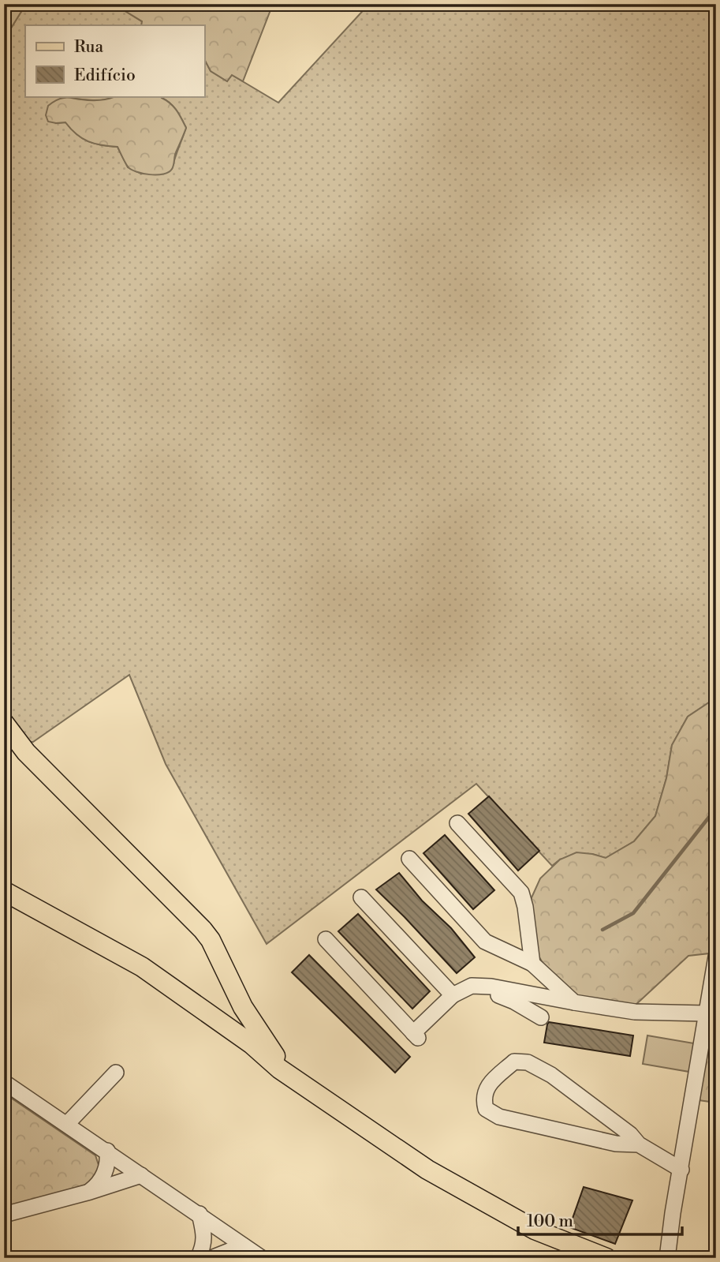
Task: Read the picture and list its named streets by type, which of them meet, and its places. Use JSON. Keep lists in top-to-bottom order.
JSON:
{
  "legend": ["Rua", "Edifício"],
  "scale_bar": "100 m"
}
